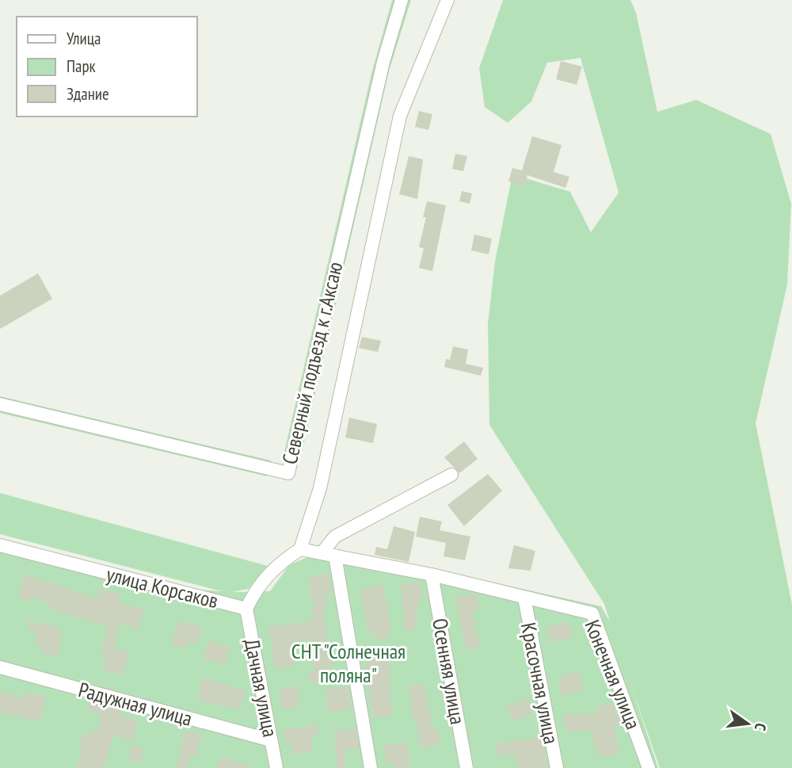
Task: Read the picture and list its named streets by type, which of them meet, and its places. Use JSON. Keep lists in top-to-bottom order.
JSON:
{
  "streets": {
    "street": [
      "Северный подъезд к г.Аксаю",
      "улица Корсаков",
      "Осенняя улица",
      "Конечная улица",
      "Красочная улица",
      "Дачная улица",
      "Радужная улица"
    ]
  },
  "crossings": [
    ["улица Корсаков", "Дачная улица"],
    ["Конечная улица", "Красочная улица"],
    ["Дачная улица", "Радужная улица"]
  ],
  "parks": ["СНТ \"Солнечная поляна\""],
  "legend": ["Улица", "Парк", "Здание"],
  "north": "right"
}
